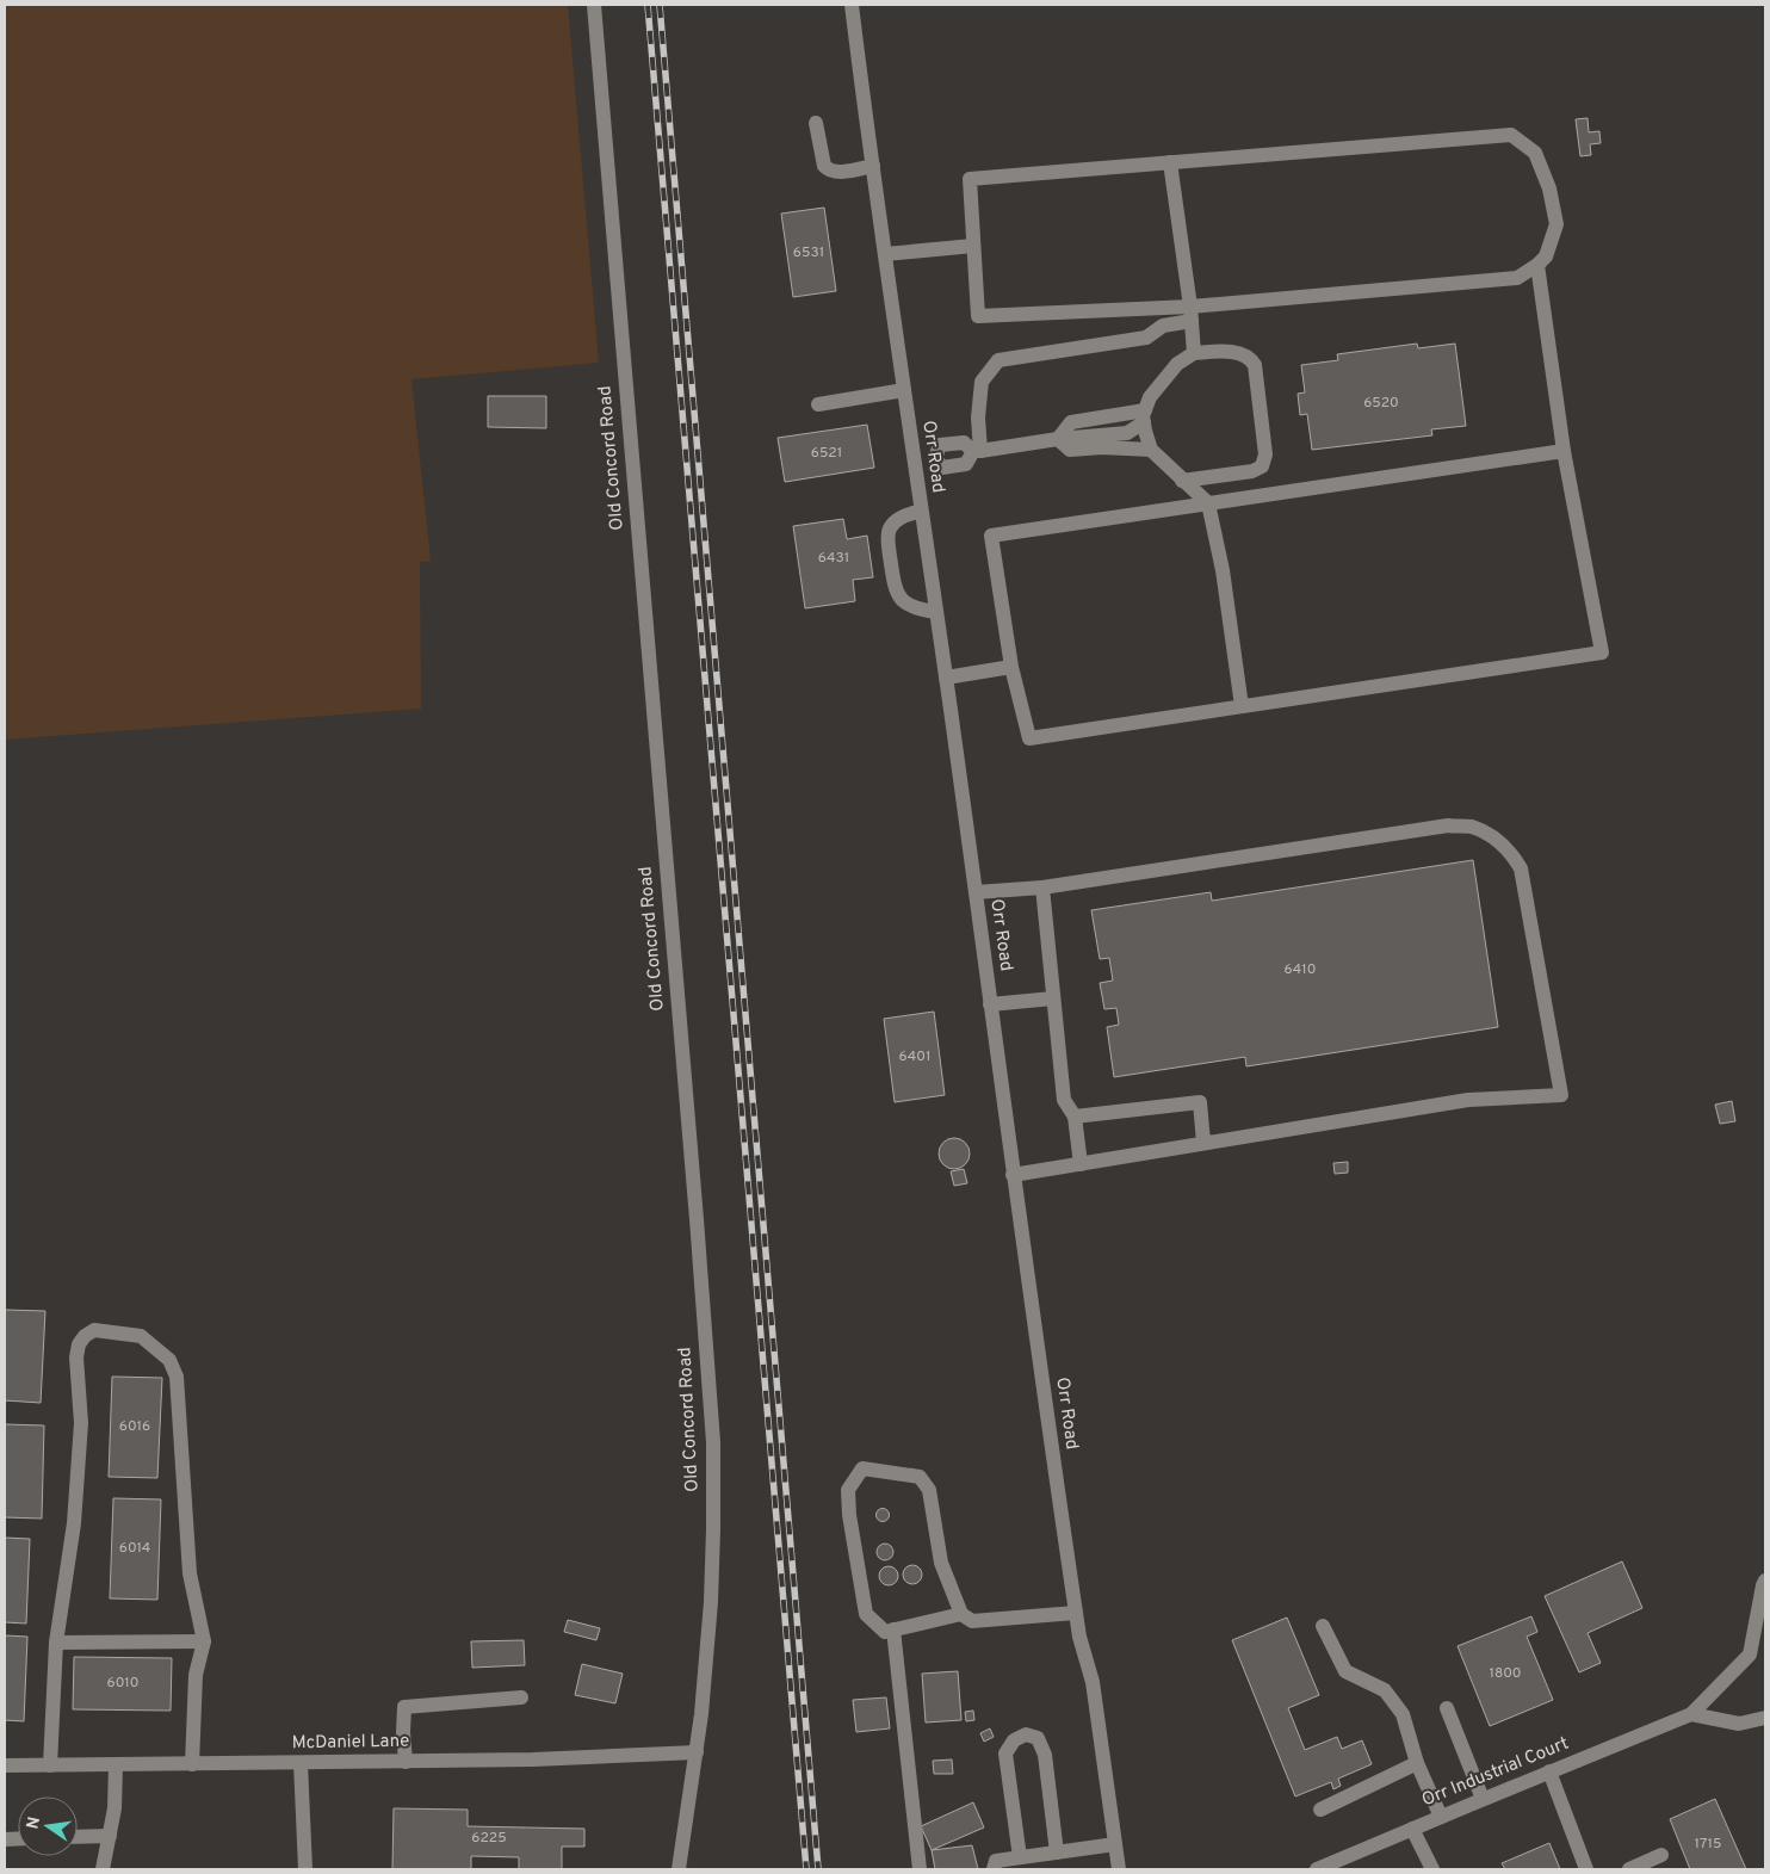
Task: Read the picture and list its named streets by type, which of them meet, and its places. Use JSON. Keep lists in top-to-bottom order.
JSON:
{
  "streets": {
    "street": [
      "Orr Road",
      "Old Concord Road",
      "McDaniel Lane",
      "Orr Industrial Court"
    ]
  },
  "crossings": [
    ["Old Concord Road", "McDaniel Lane"]
  ],
  "house_numbers": [
    "6531",
    "6520",
    "6521",
    "6431",
    "6410",
    "6401",
    "6016",
    "6014",
    "1800",
    "6010",
    "6225",
    "1715"
  ],
  "north": "left"
}
